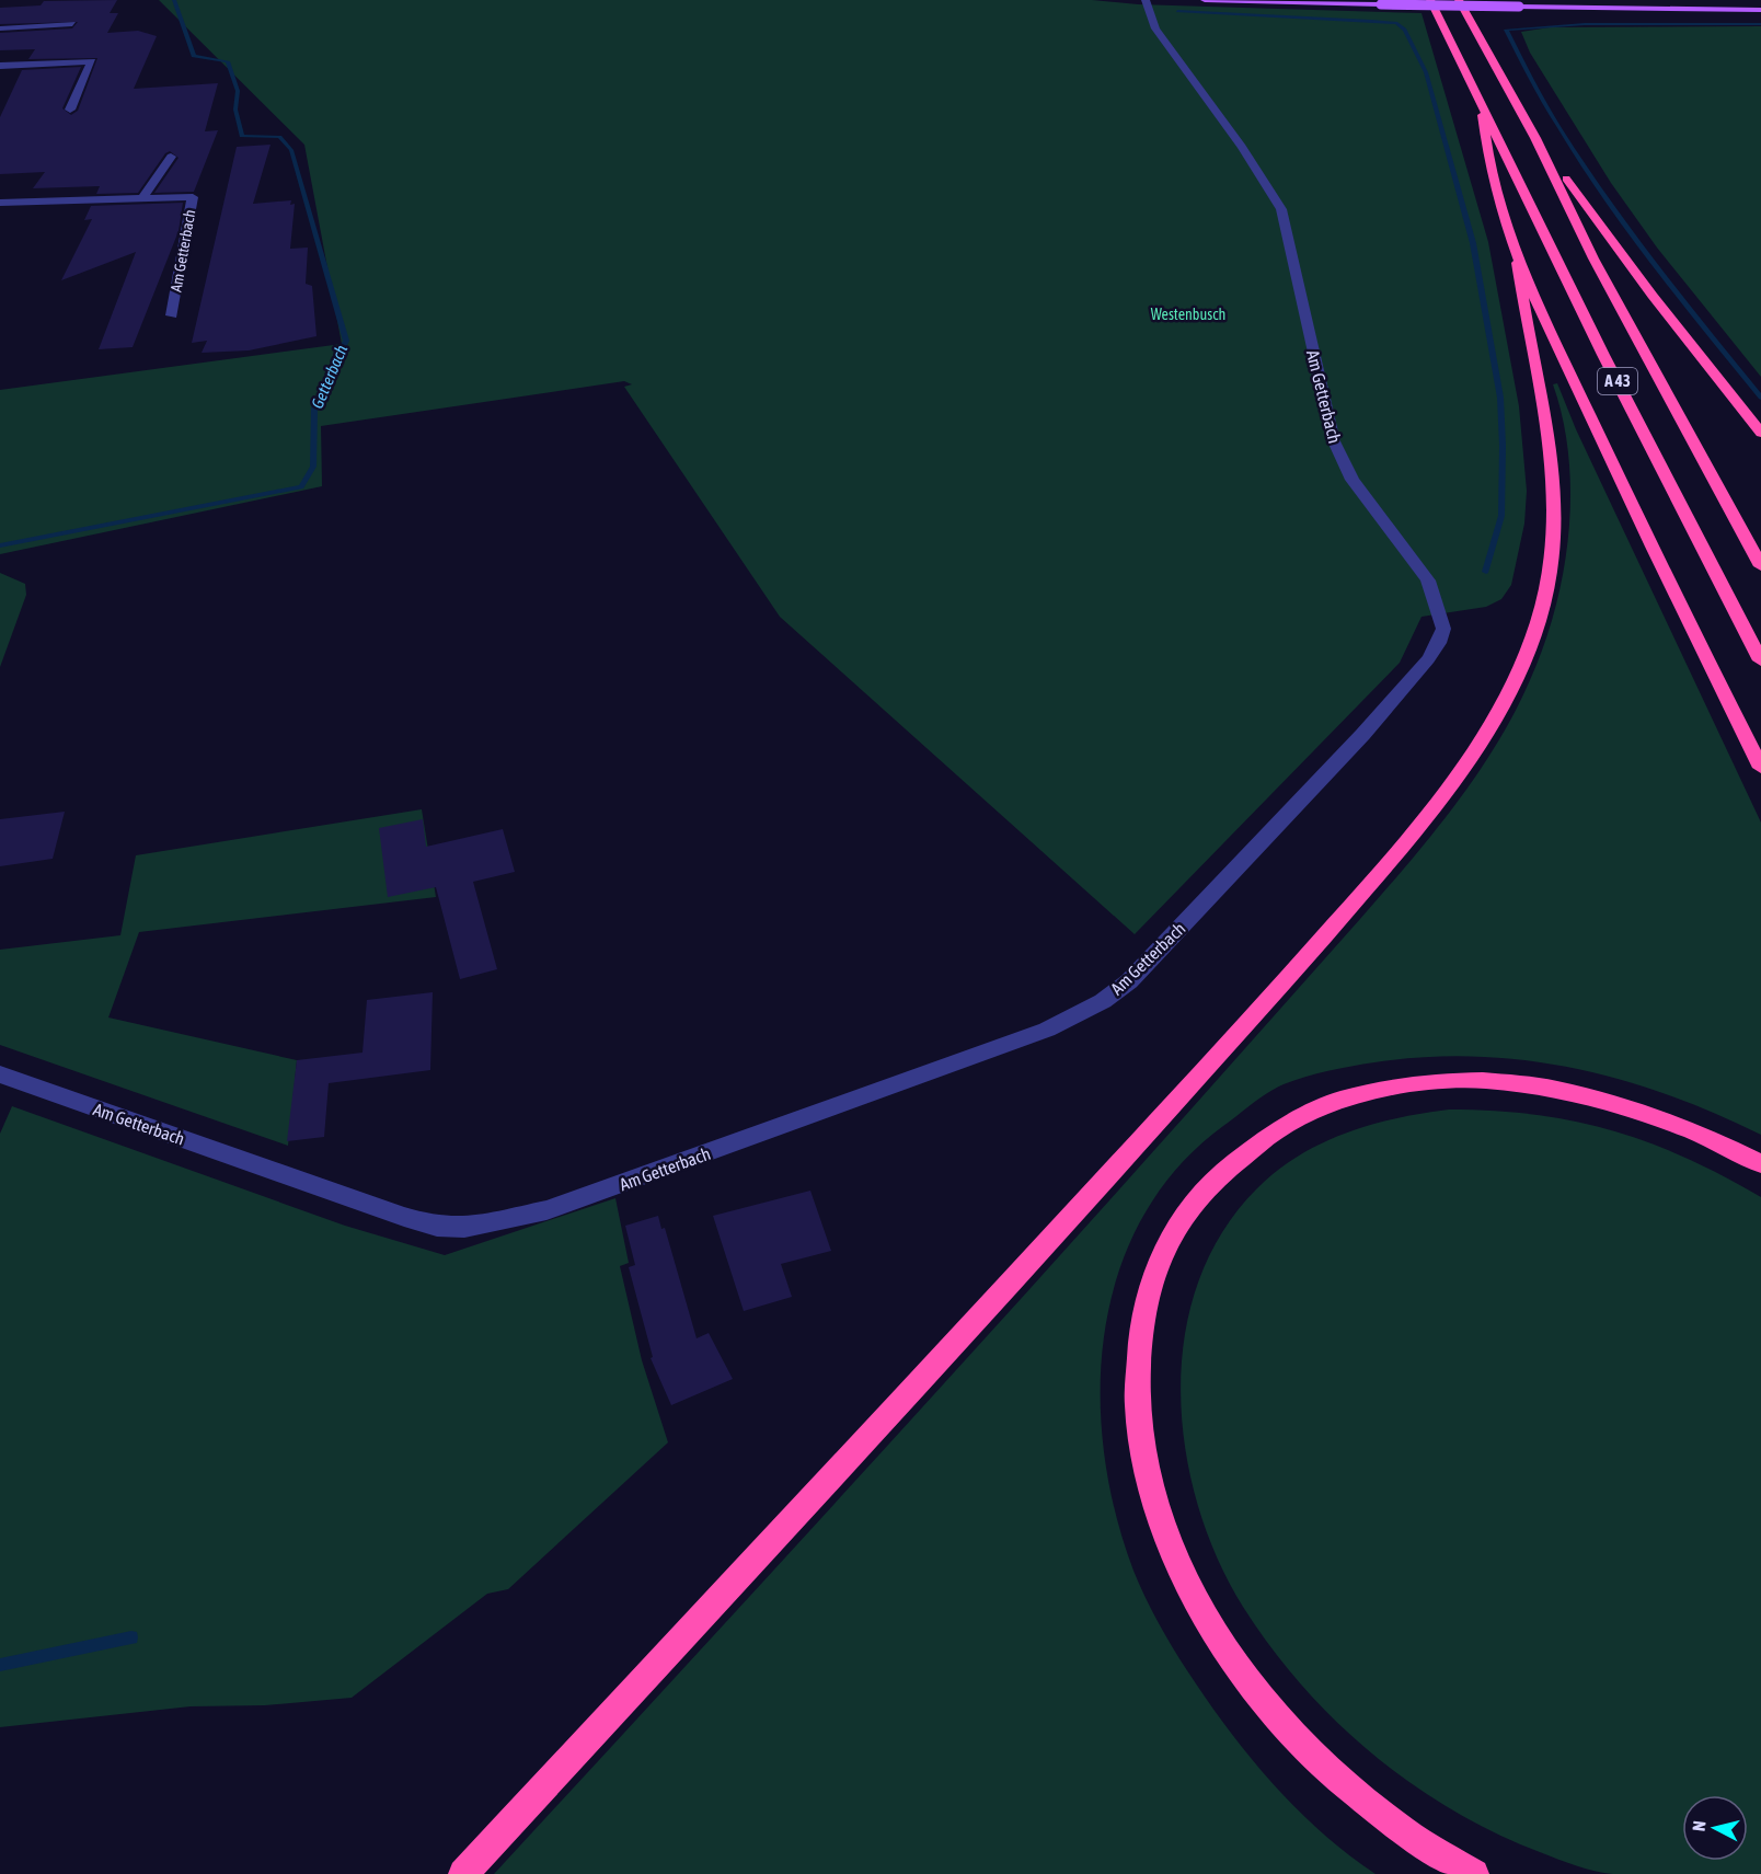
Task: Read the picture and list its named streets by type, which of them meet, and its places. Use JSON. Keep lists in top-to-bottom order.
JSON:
{
  "streets": {
    "highway": ["A 43"],
    "street": ["Am Getterbach"]
  },
  "water": ["Getterbach"],
  "parks": ["Westenbusch"],
  "north": "left"
}
